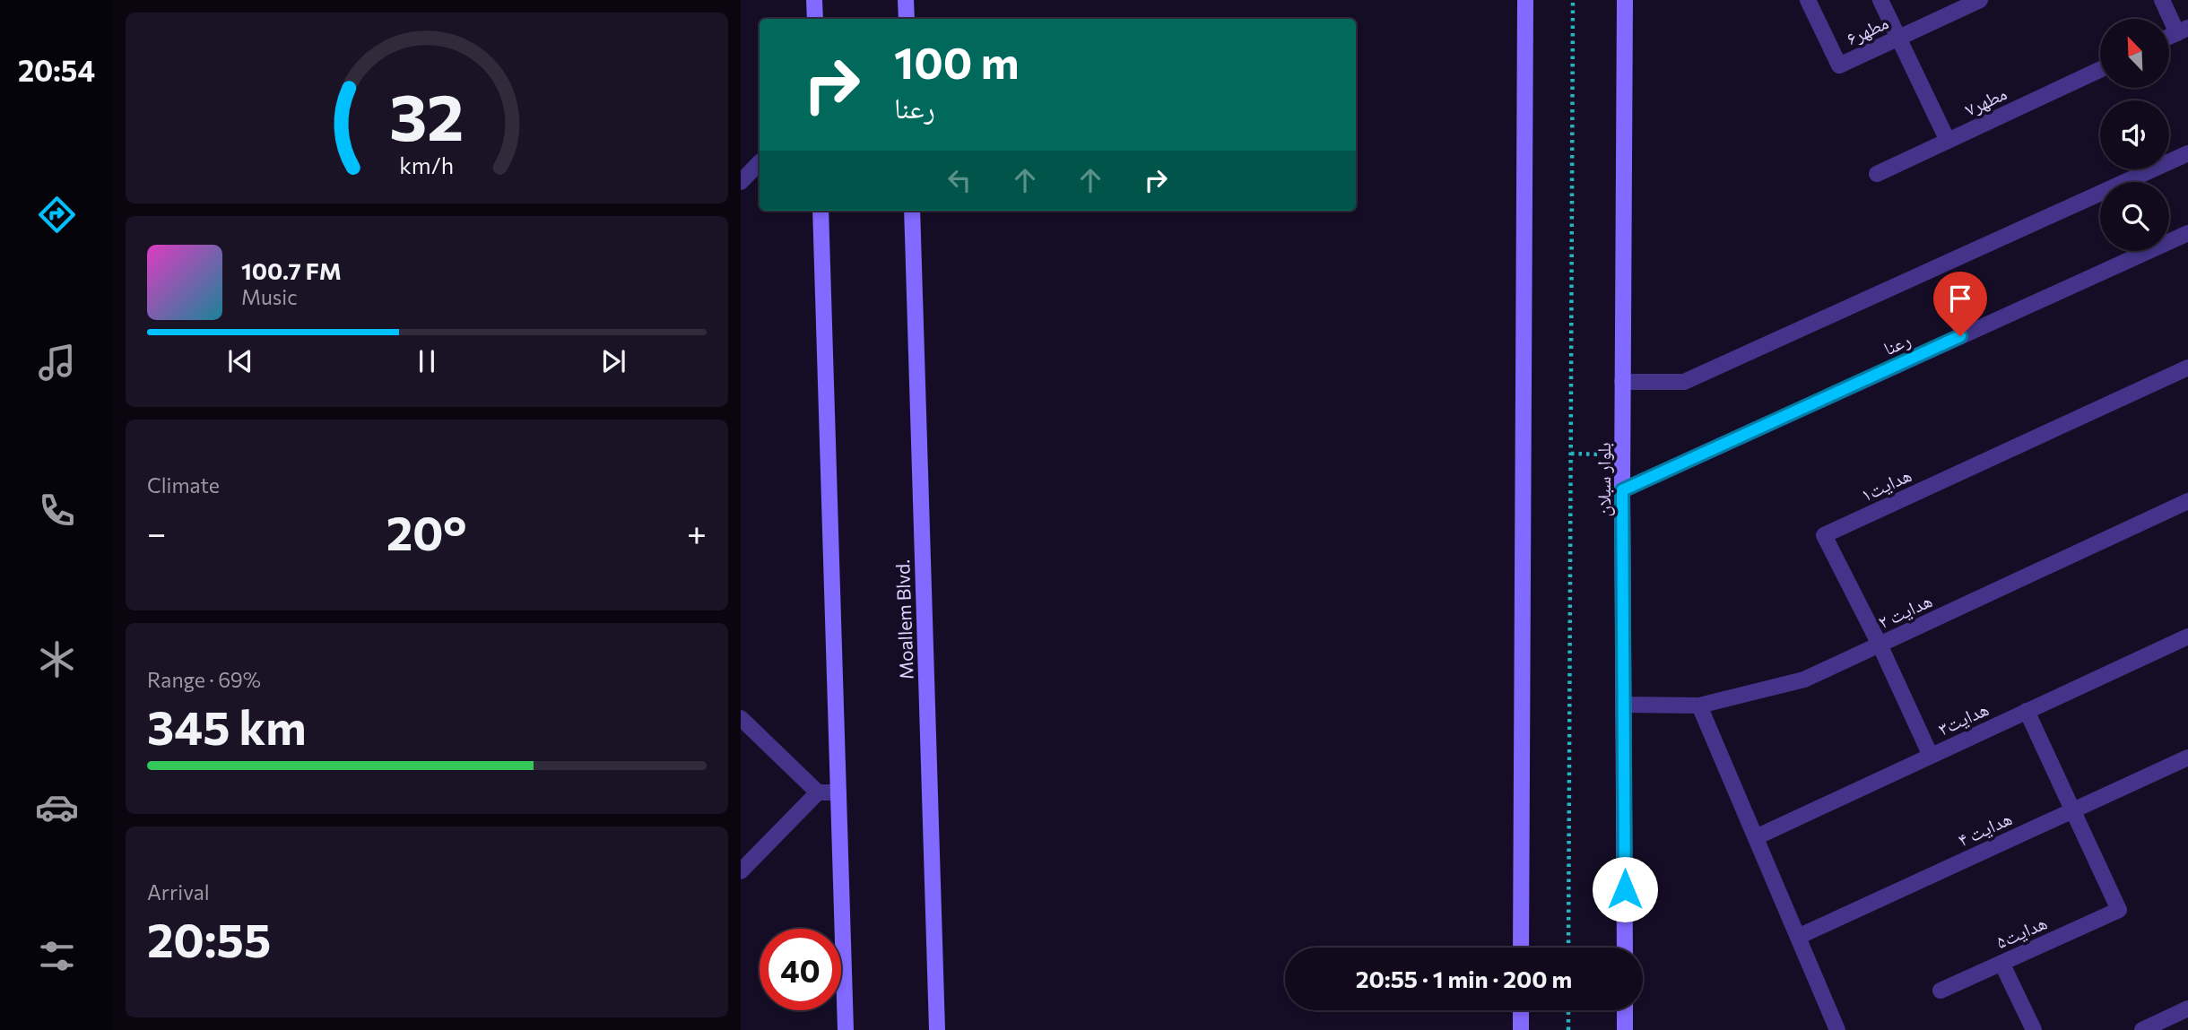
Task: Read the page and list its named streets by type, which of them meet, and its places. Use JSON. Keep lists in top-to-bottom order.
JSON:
{
  "streets": {
    "street": [
      "مطهر۶",
      "مطهر۷",
      "رعنا",
      "بلوار سبلان",
      "هدایت۱",
      "هدایت ۲",
      "Moallem Blvd.",
      "هدایت۳",
      "هدایت ۴",
      "هدایت۵"
    ]
  },
  "crossings": [
    ["رعنا", "بلوار سبلان"],
    ["بلوار سبلان", "هدایت ۲"],
    ["هدایت۱", "هدایت ۲"],
    ["هدایت۱", "هدایت۳"],
    ["هدایت ۴", "هدایت۵"]
  ],
  "north": "top left",
  "page": {
    "tabs": "20:54",
    "turn": ["100 m", "رعنا"],
    "song": ["100.7 FM", "Music"],
    "tile": [
      "Climate",
      ["Range · 69%", "345 km"],
      ["Arrival", "20:55"]
    ],
    "heat": ["−", "20°", "+"],
    "limit": "40",
    "trip": "20:55 · 1 min · 200 m",
    "gauge": ["32", "km/h"]
  }
}
